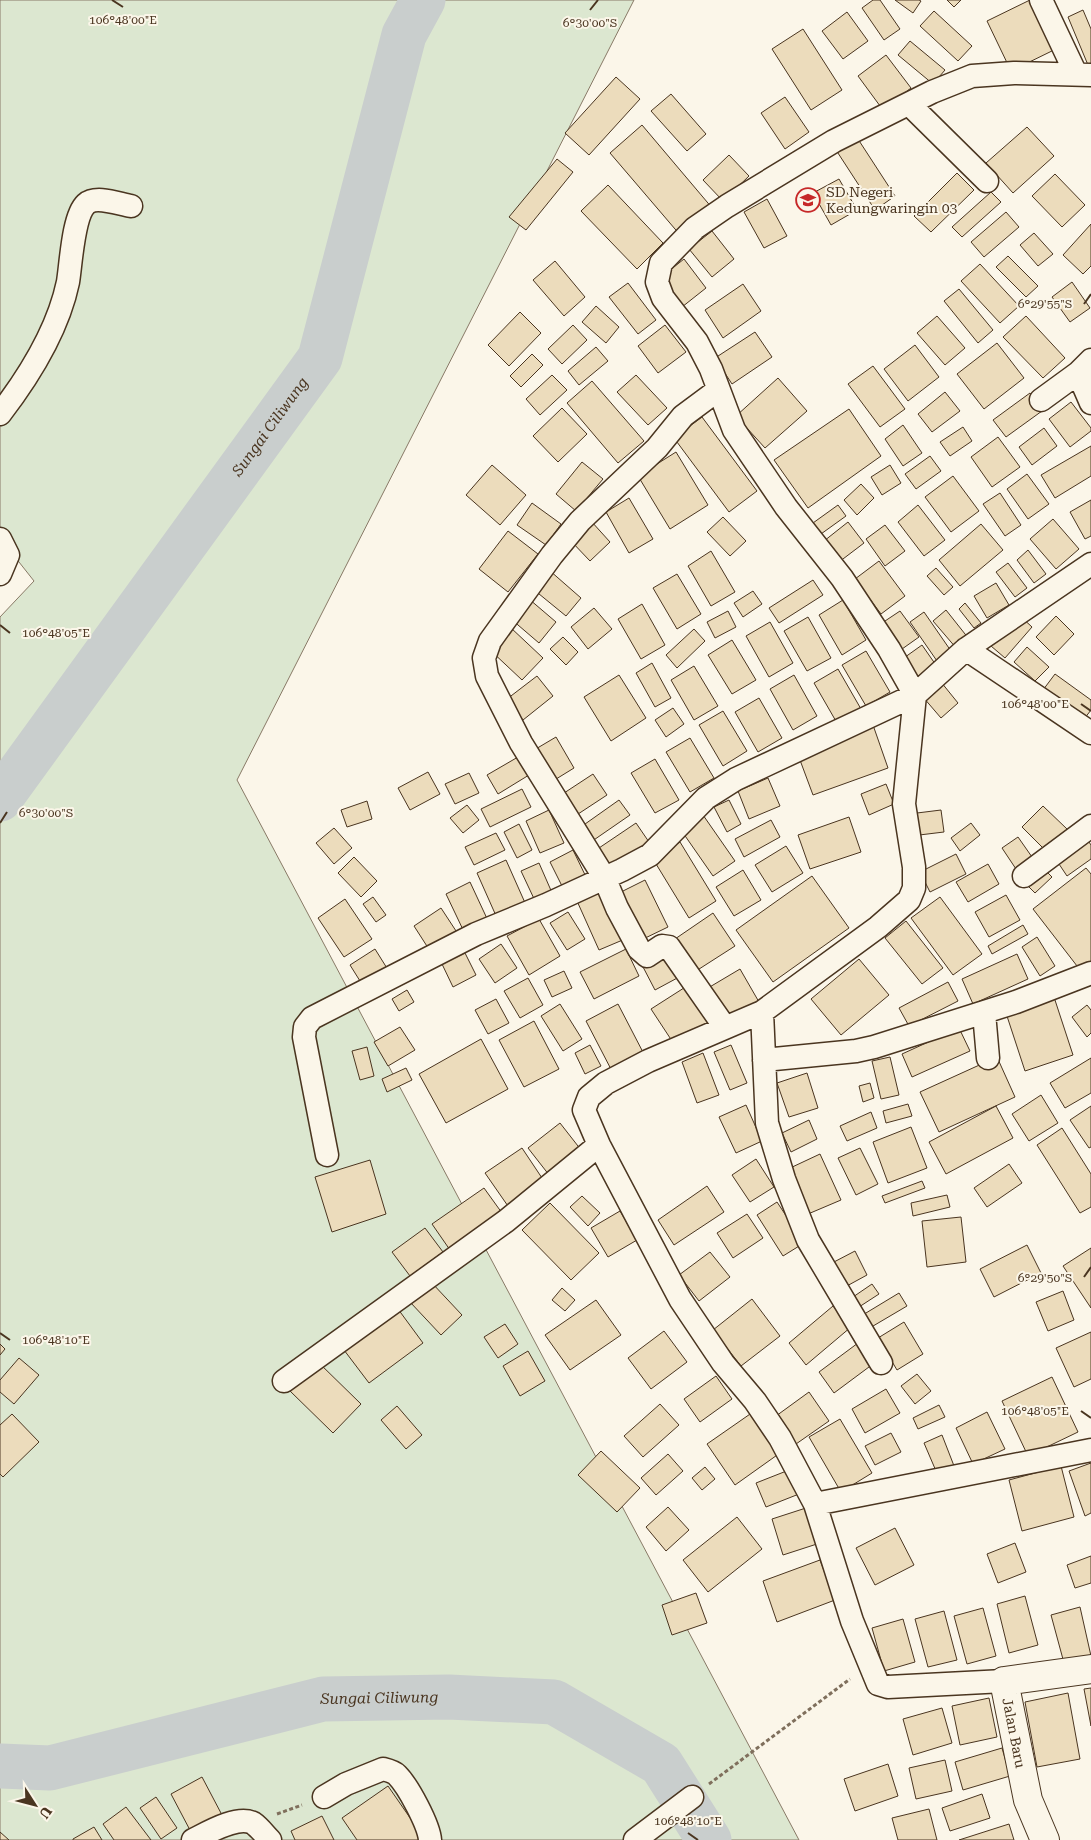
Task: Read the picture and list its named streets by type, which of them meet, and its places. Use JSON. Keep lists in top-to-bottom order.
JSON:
{
  "streets": {
    "street": ["Jalan Baru"]
  },
  "water": ["Sungai Ciliwung"],
  "places": {
    "school or university": ["SD Negeri Kedungwaringin 03"]
  },
  "north": "bottom right",
  "coordinates": [
    "106°48'00\"E",
    "6°30'00\"S",
    "6°29'55\"S",
    "106°48'05\"E",
    "6°29'50\"S",
    "106°48'10\"E"
  ]
}
